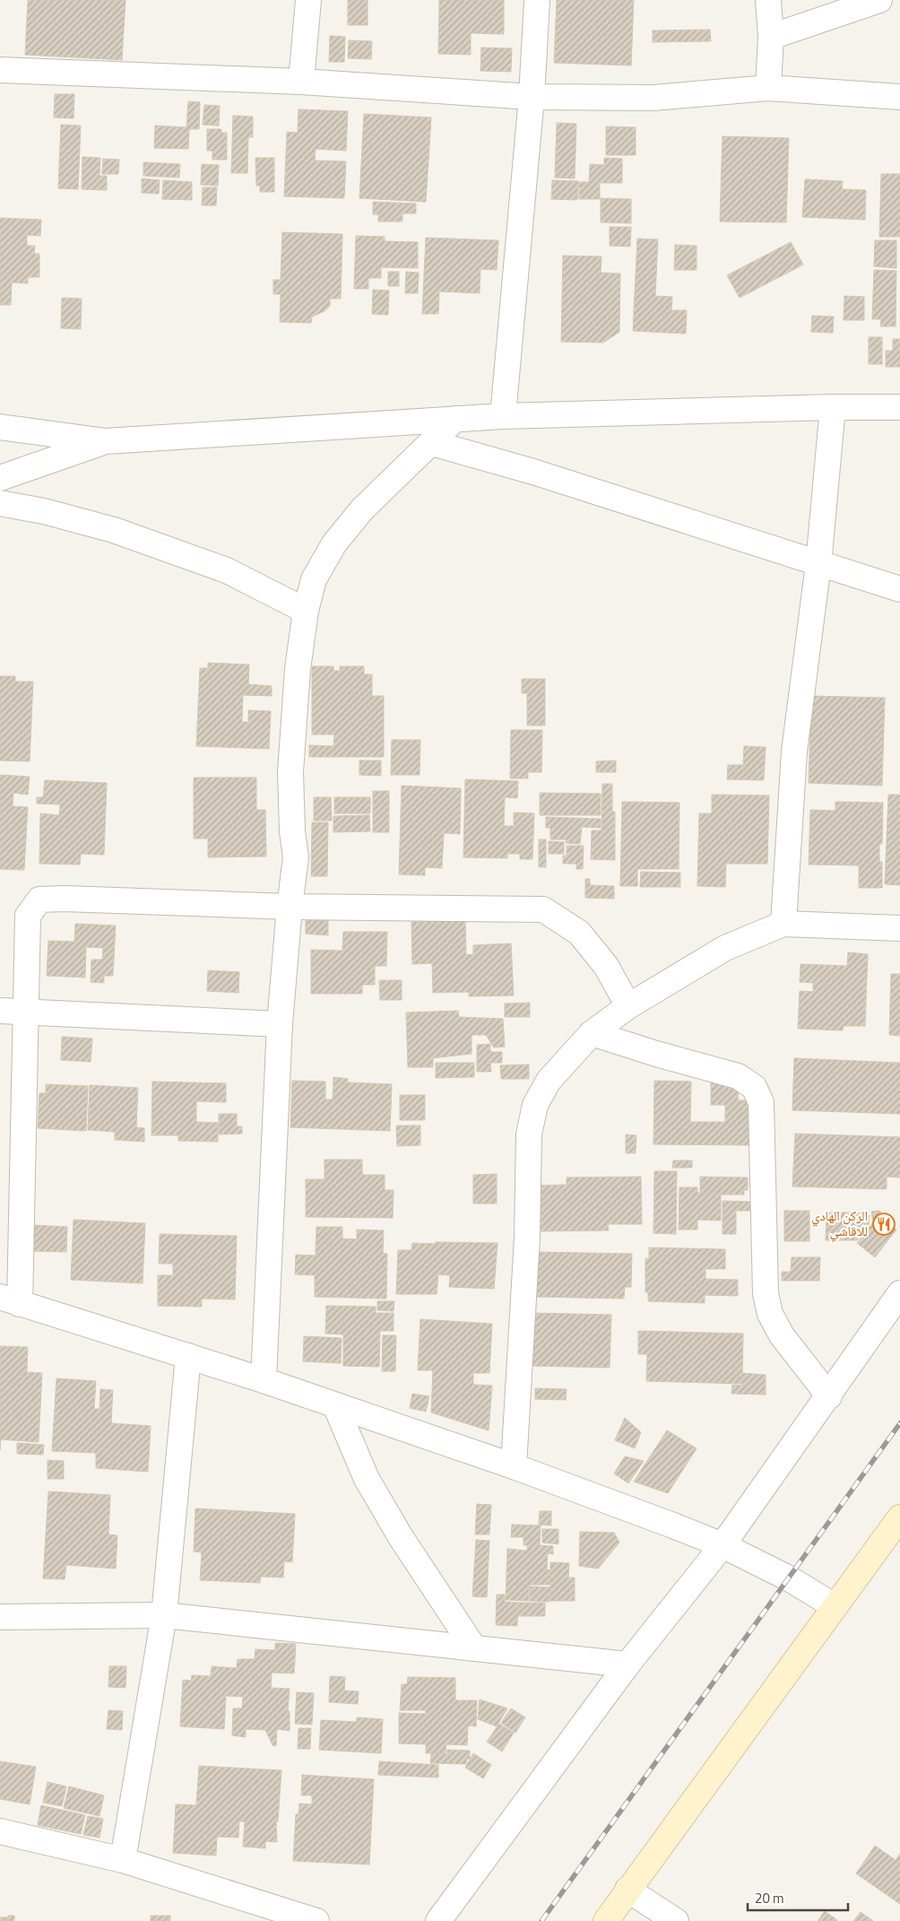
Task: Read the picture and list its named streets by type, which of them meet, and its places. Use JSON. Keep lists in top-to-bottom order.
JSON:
{
  "places": {
    "restaurant": ["الركن الهادي للاقاشي"]
  },
  "scale_bar": "20 m"
}
